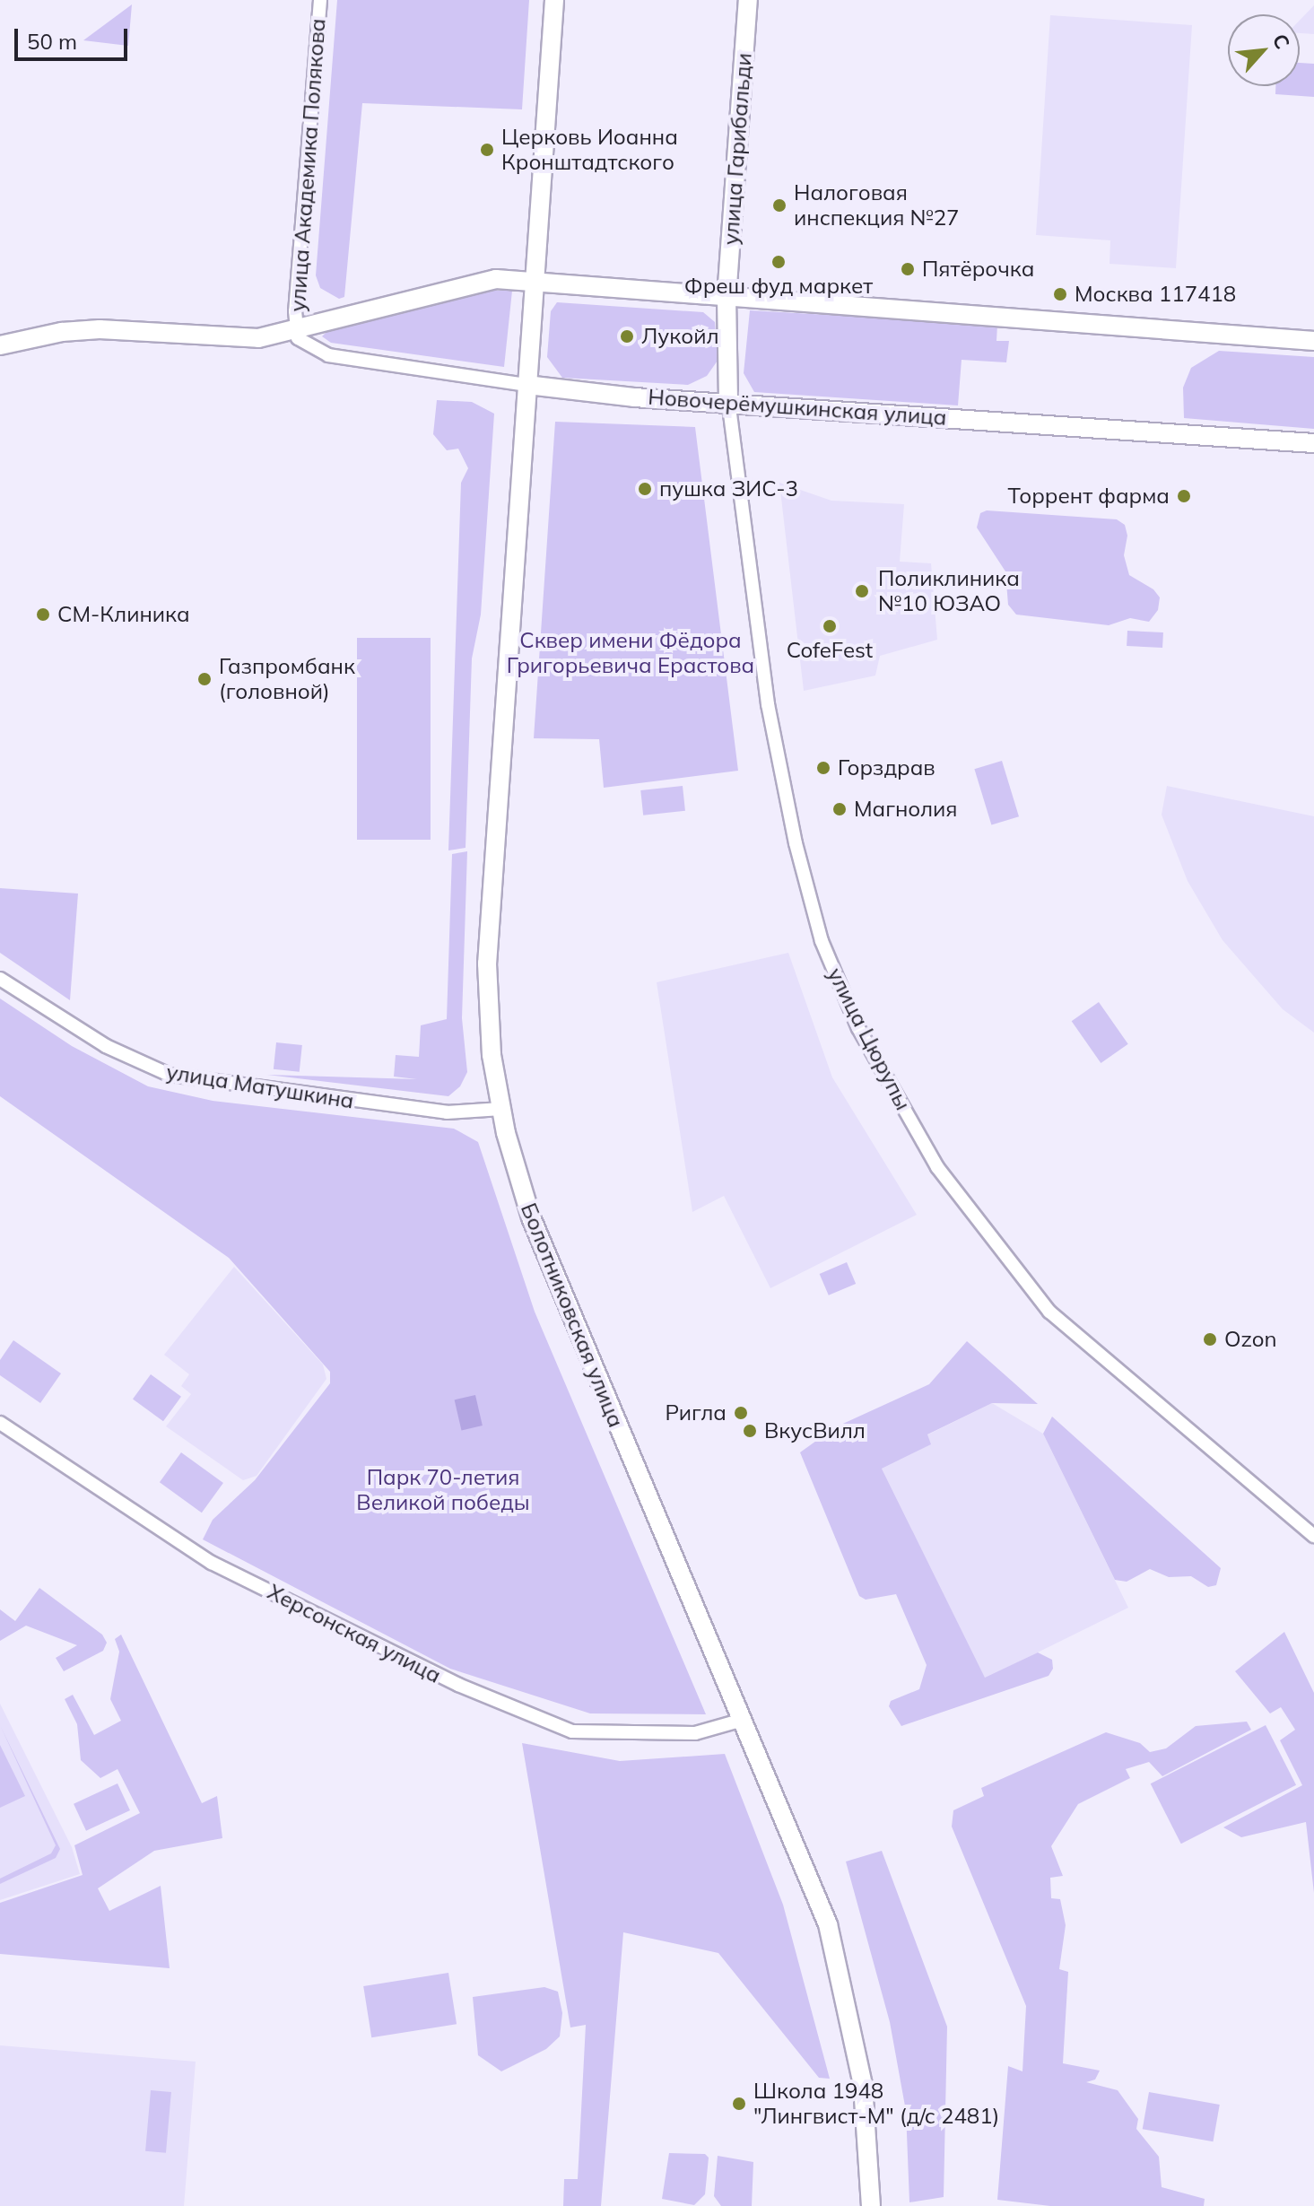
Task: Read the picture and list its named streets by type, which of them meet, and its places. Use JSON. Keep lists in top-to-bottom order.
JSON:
{
  "streets": {
    "street": [
      "улица Гарибальди",
      "улица Академика Полякова",
      "Новочерёмушкинская улица",
      "улица Цюрупы",
      "улица Матушкина",
      "Болотниковская улица",
      "Херсонская улица"
    ]
  },
  "crossings": [
    ["улица Гарибальди", "улица Цюрупы"],
    ["улица Академика Полякова", "Новочерёмушкинская улица"],
    ["Новочерёмушкинская улица", "улица Цюрупы"],
    ["Новочерёмушкинская улица", "Болотниковская улица"],
    ["улица Матушкина", "Болотниковская улица"],
    ["Болотниковская улица", "Херсонская улица"]
  ],
  "parks": ["Сквер имени Фёдора Григорьевича Ерастова", "Парк 70-летия Великой победы"],
  "places": [
    "Церковь Иоанна Кронштадтского",
    "Налоговая инспекция №27",
    "Фреш фуд маркет",
    "Пятёрочка",
    "Москва 117418",
    "Лукойл",
    "пушка ЗИС-3",
    "Торрент фарма",
    "Поликлиника №10 ЮЗАО",
    "СМ-Клиника",
    "CofeFest",
    "Газпромбанк (головной)",
    "Горздрав",
    "Магнолия",
    "Ozon",
    "Ригла",
    "ВкусВилл",
    "Школа 1948 \"Лингвист-М\" (д/с 2481)"
  ],
  "scale_bar": "50 m",
  "north": "top right"
}
